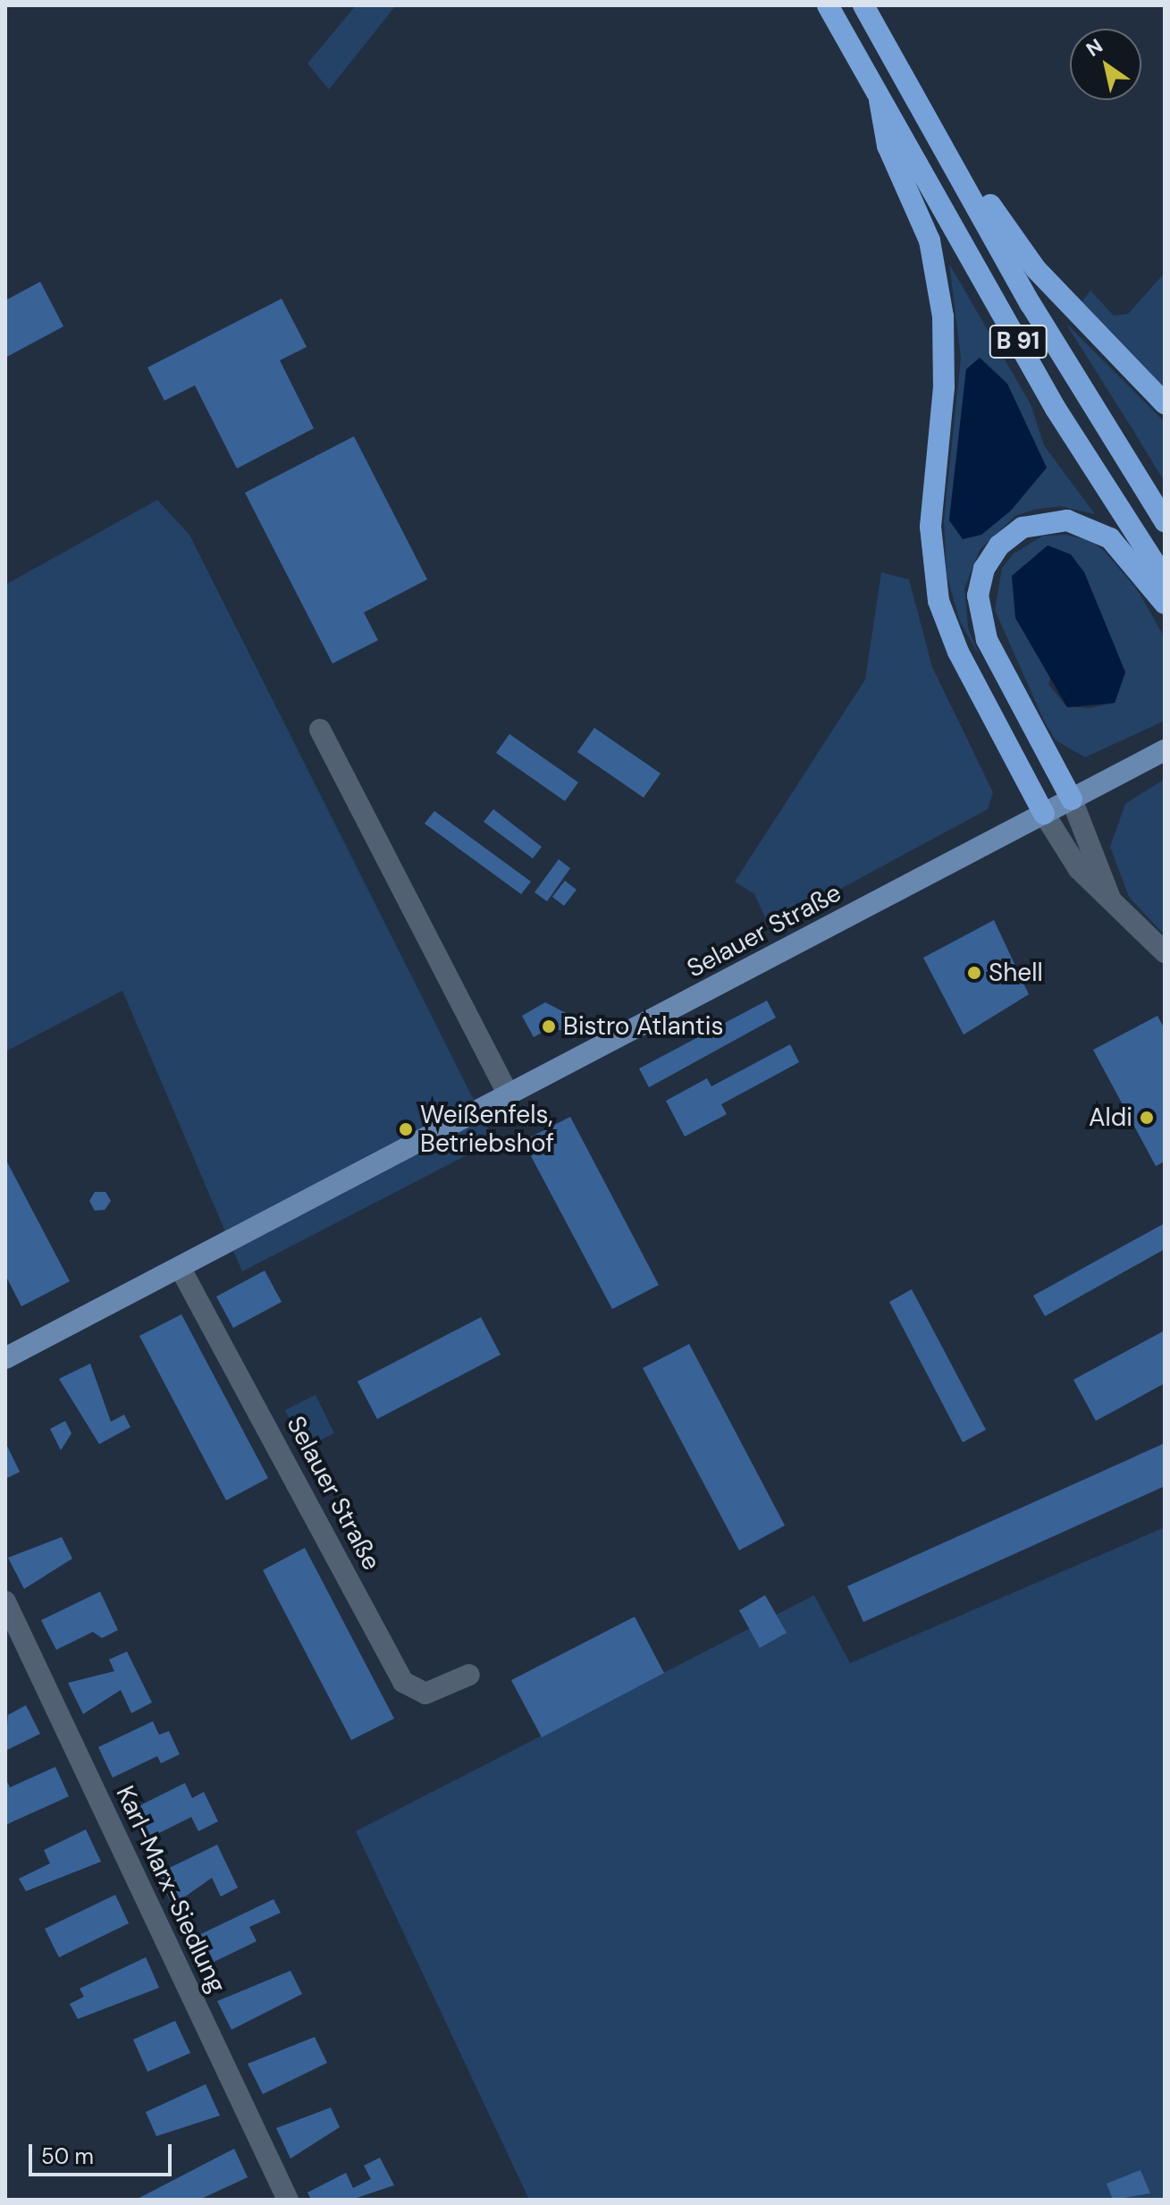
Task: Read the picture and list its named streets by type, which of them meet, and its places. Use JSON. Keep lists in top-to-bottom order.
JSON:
{
  "streets": {
    "highway": ["B 91"],
    "main road": ["Selauer Straße"],
    "street": ["Karl-Marx-Siedlung"]
  },
  "places": [
    "Shell",
    "Bistro Atlantis",
    "Aldi",
    "Weißenfels, Betriebshof"
  ],
  "scale_bar": "50 m",
  "north": "top left"
}
